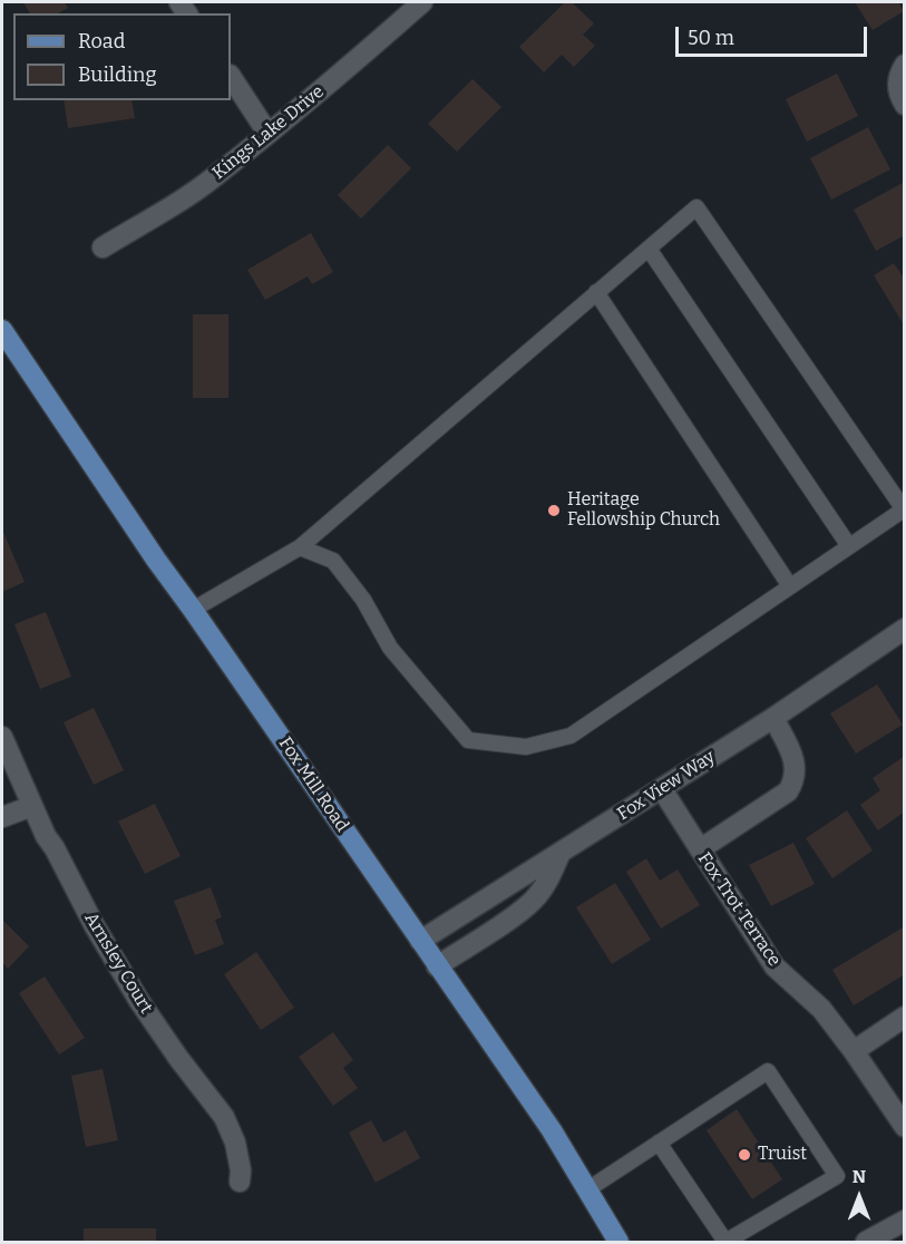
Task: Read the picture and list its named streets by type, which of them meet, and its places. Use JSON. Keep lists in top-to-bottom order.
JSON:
{
  "streets": {
    "main road": ["Fox Mill Road"],
    "street": [
      "Kings Lake Drive",
      "Fox View Way",
      "Fox Trot Terrace",
      "Arnsley Court"
    ]
  },
  "crossings": [
    ["Fox Mill Road", "Fox View Way"],
    ["Fox View Way", "Fox Trot Terrace"]
  ],
  "places": ["Heritage Fellowship Church", "Truist"],
  "legend": ["Road", "Building"],
  "scale_bar": "50 m",
  "north": "top"
}
